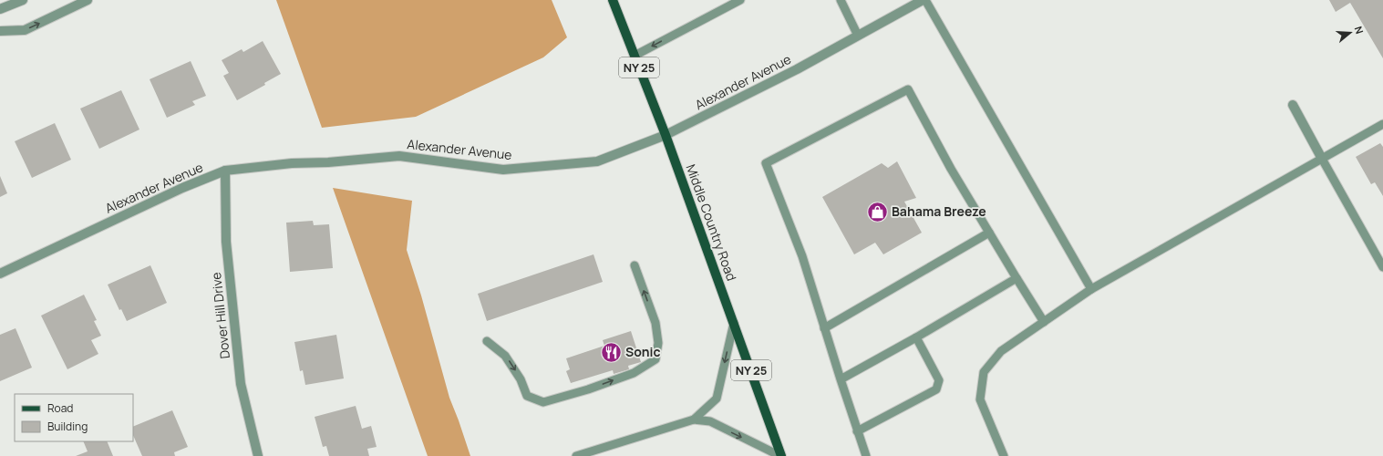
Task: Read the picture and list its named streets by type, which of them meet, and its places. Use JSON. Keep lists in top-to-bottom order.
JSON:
{
  "streets": {
    "main road": ["NY 25", "Middle Country Road"],
    "street": ["Alexander Avenue", "Dover Hill Drive"]
  },
  "crossings": [
    ["Alexander Avenue", "Middle Country Road"],
    ["Alexander Avenue", "Dover Hill Drive"]
  ],
  "places": {
    "shop": ["Bahama Breeze"],
    "restaurant": ["Sonic"]
  },
  "legend": ["Road", "Building"],
  "north": "right"
}
